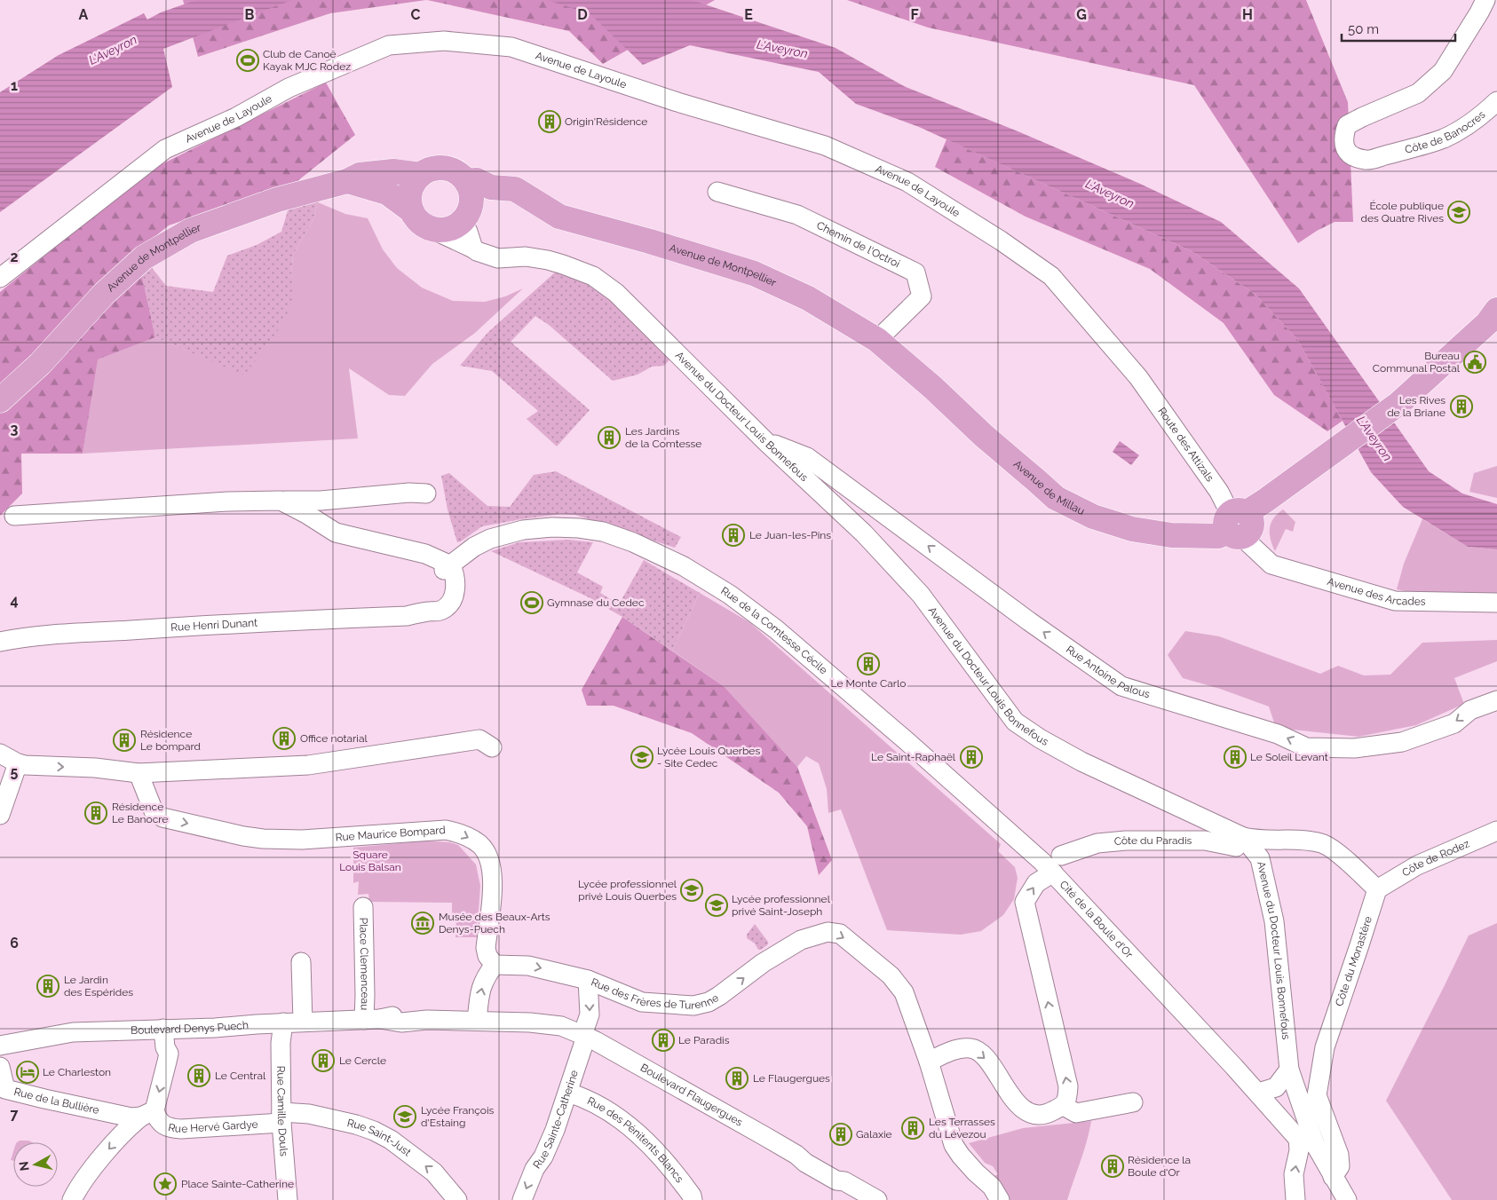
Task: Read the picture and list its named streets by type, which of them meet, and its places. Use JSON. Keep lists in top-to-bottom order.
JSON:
{
  "streets": {
    "main road": ["Avenue de Montpellier", "Avenue de Millau"],
    "street": [
      "Avenue de Layoule",
      "Côte de Banocres",
      "Chemin de l'Octroi",
      "Avenue du Docteur Louis Bonnefous",
      "Route des Attizals",
      "Avenue des Arcades",
      "Rue Henri Dunant",
      "Rue de la Comtesse Cécile",
      "Rue Antoine Palous",
      "Rue Maurice Bompard",
      "Côte du Paradis",
      "Côte de Rodez",
      "Cité de la Boule d'Or",
      "Côte du Monastère",
      "Place Clemenceau",
      "Rue des Frères de Turenne",
      "Boulevard Denys Puech",
      "Boulevard Flaugergues",
      "Rue de la Bullière",
      "Rue Camille Douls",
      "Rue Sainte-Catherine",
      "Rue Hervé Gardye",
      "Rue Saint-Just",
      "Rue des Pénitents Blancs"
    ]
  },
  "crossings": [
    ["Avenue de Layoule", "Route des Attizals"],
    ["Chemin de l'Octroi", "Avenue de Montpellier"],
    ["Avenue de Montpellier", "Avenue du Docteur Louis Bonnefous"],
    ["Avenue de Montpellier", "Avenue de Millau"],
    ["Avenue du Docteur Louis Bonnefous", "Rue Antoine Palous"],
    ["Avenue du Docteur Louis Bonnefous", "Côte du Paradis"],
    ["Avenue du Docteur Louis Bonnefous", "Cité de la Boule d'Or"],
    ["Avenue du Docteur Louis Bonnefous", "Côte du Monastère"],
    ["Route des Attizals", "Avenue de Millau"],
    ["Route des Attizals", "Avenue des Arcades"],
    ["Avenue de Millau", "Avenue des Arcades"],
    ["Rue Henri Dunant", "Rue de la Comtesse Cécile"],
    ["Rue de la Comtesse Cécile", "Cité de la Boule d'Or"],
    ["Rue Maurice Bompard", "Rue des Frères de Turenne"],
    ["Côte de Rodez", "Côte du Monastère"],
    ["Place Clemenceau", "Boulevard Denys Puech"],
    ["Rue des Frères de Turenne", "Rue Sainte-Catherine"],
    ["Boulevard Denys Puech", "Boulevard Flaugergues"],
    ["Boulevard Denys Puech", "Rue Camille Douls"],
    ["Boulevard Denys Puech", "Rue Sainte-Catherine"],
    ["Boulevard Flaugergues", "Rue Sainte-Catherine"],
    ["Rue de la Bullière", "Rue Hervé Gardye"],
    ["Rue Camille Douls", "Rue Hervé Gardye"],
    ["Rue Camille Douls", "Rue Saint-Just"],
    ["Rue Sainte-Catherine", "Rue des Pénitents Blancs"],
    ["Rue Hervé Gardye", "Rue Saint-Just"]
  ],
  "one_way": [
    "Rue Antoine Palous",
    "Rue Maurice Bompard",
    "Cité de la Boule d'Or",
    "Rue des Frères de Turenne",
    "Rue Sainte-Catherine",
    "Rue Saint-Just"
  ],
  "water": ["L'Aveyron"],
  "parks": ["Square Louis Balsan"],
  "places": {
    "sports": ["Club de Canoë Kayak MJC Rodez", "Gymnase du Cedec"],
    "building": [
      "Origin'Résidence",
      "Les Rives de la Briane",
      "Les Jardins de la Comtesse",
      "Le Juan-les-Pins",
      "Le Monte Carlo",
      "Office notarial",
      "Résidence Le bompard",
      "Le Saint-Raphaël",
      "Le Soleil Levant",
      "Résidence Le Banocre",
      "Le Jardin des Espérides",
      "Le Paradis",
      "Le Cercle",
      "Le Central",
      "Le Flaugergues",
      "Les Terrasses du Lévezou",
      "Galaxie",
      "Résidence la Boule d'Or"
    ],
    "school or university": [
      "École publique des Quatre Rives",
      "Lycée Louis Querbes - Site Cedec",
      "Lycée professionnel privé Louis Querbes",
      "Lycée professionnel privé Saint-Joseph",
      "Lycée François d'Estaing"
    ],
    "public building": ["Bureau Communal Postal"],
    "museum": ["Musée des Beaux-Arts Denys-Puech"],
    "hotel": ["Le Charleston"],
    "place": ["Place Sainte-Catherine"]
  },
  "scale_bar": "50 m",
  "north": "left",
  "grid": {
    "columns": [
      "A",
      "B",
      "C",
      "D",
      "E",
      "F",
      "G",
      "H"
    ],
    "rows": [
      "1",
      "2",
      "3",
      "4",
      "5",
      "6",
      "7"
    ]
  }
}
